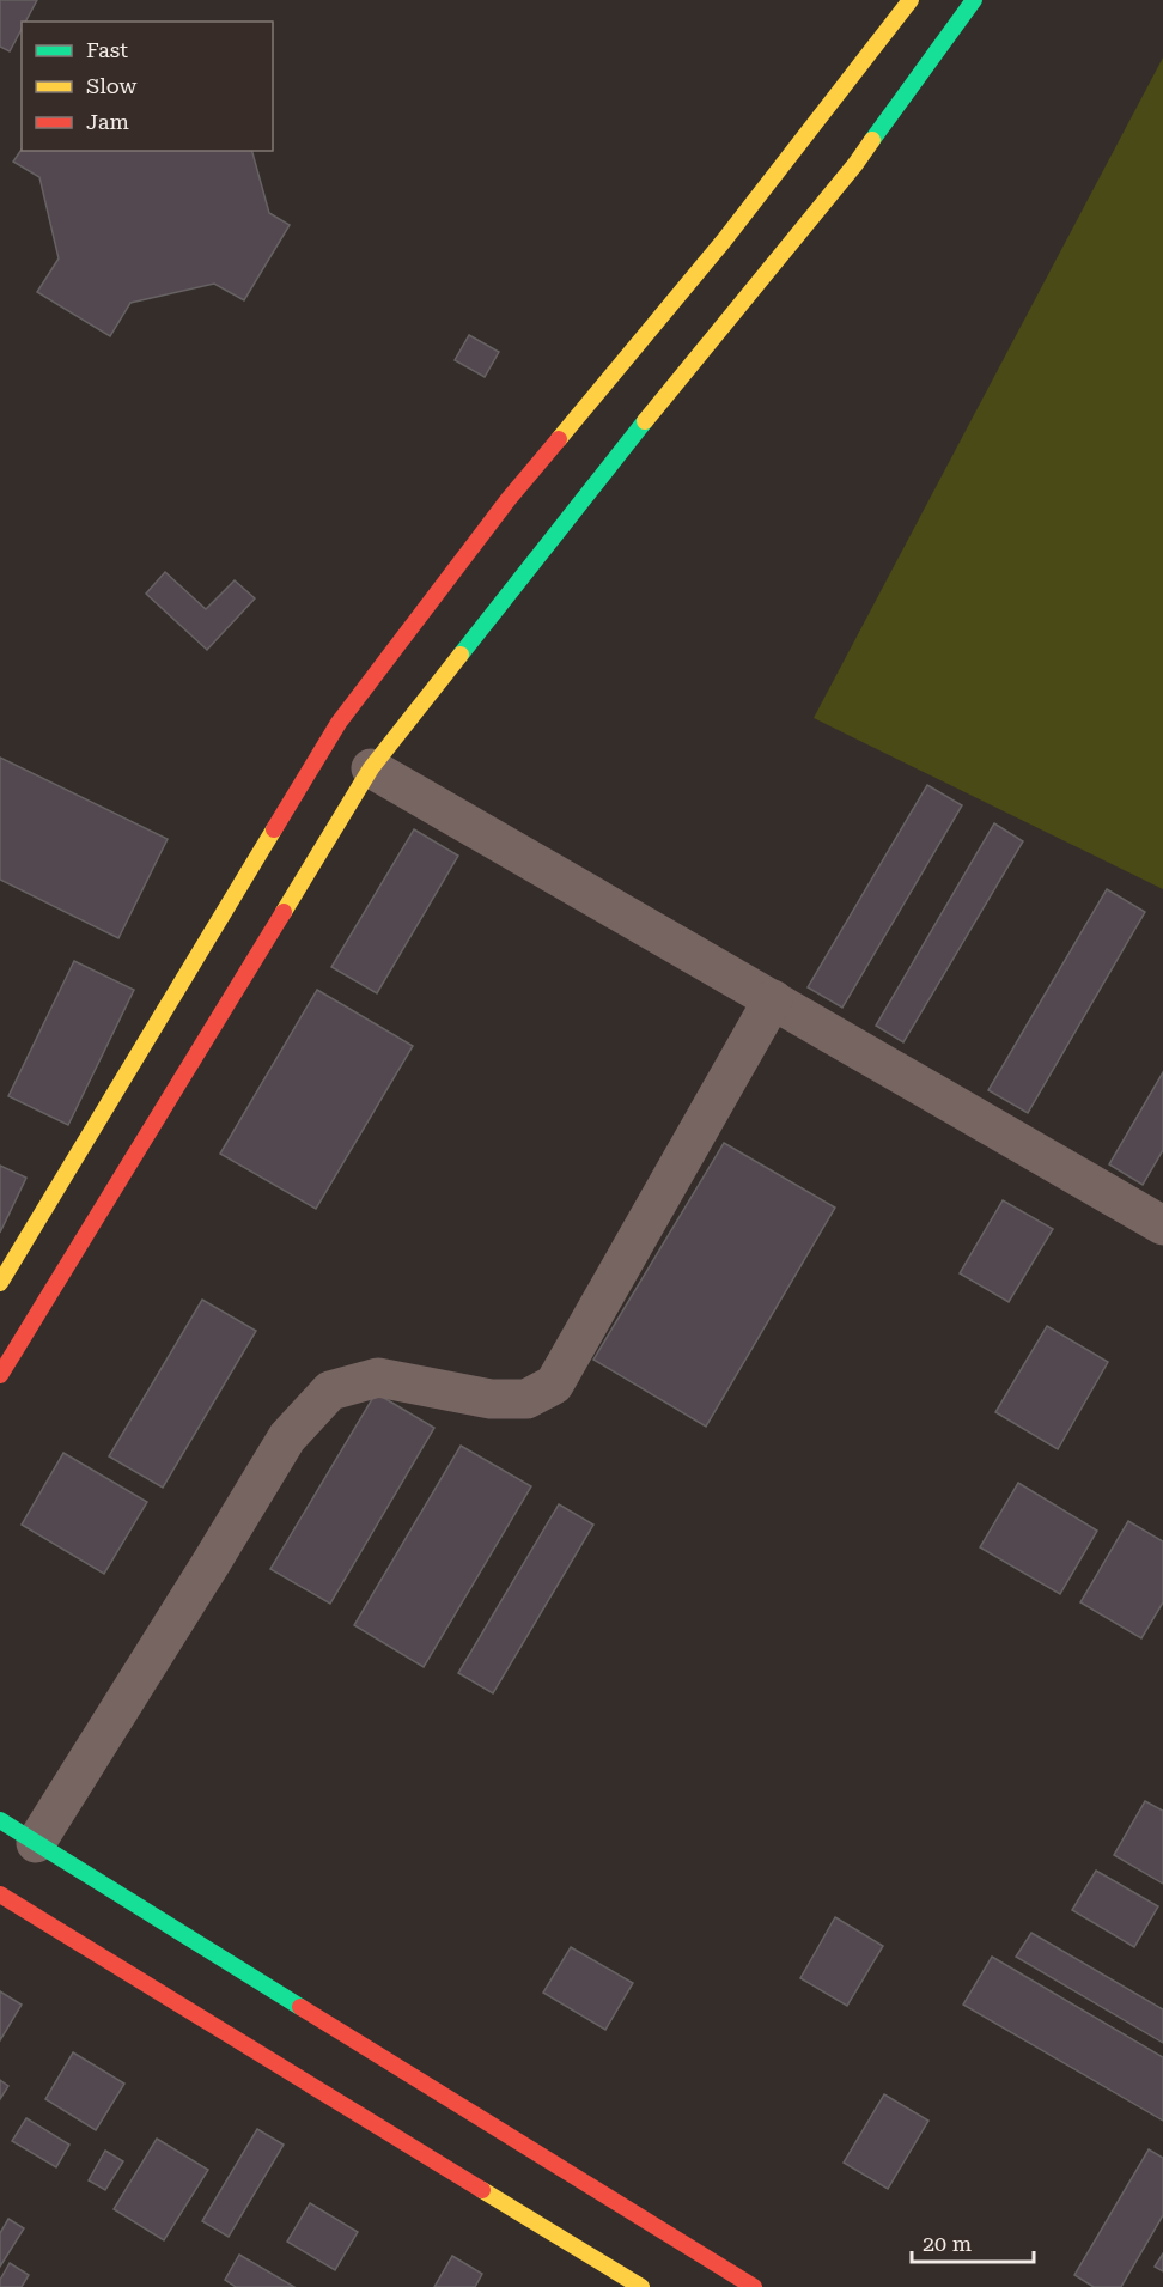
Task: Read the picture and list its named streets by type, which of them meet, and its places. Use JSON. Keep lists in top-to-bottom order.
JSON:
{
  "legend": ["Fast", "Slow", "Jam"],
  "scale_bar": "20 m"
}
